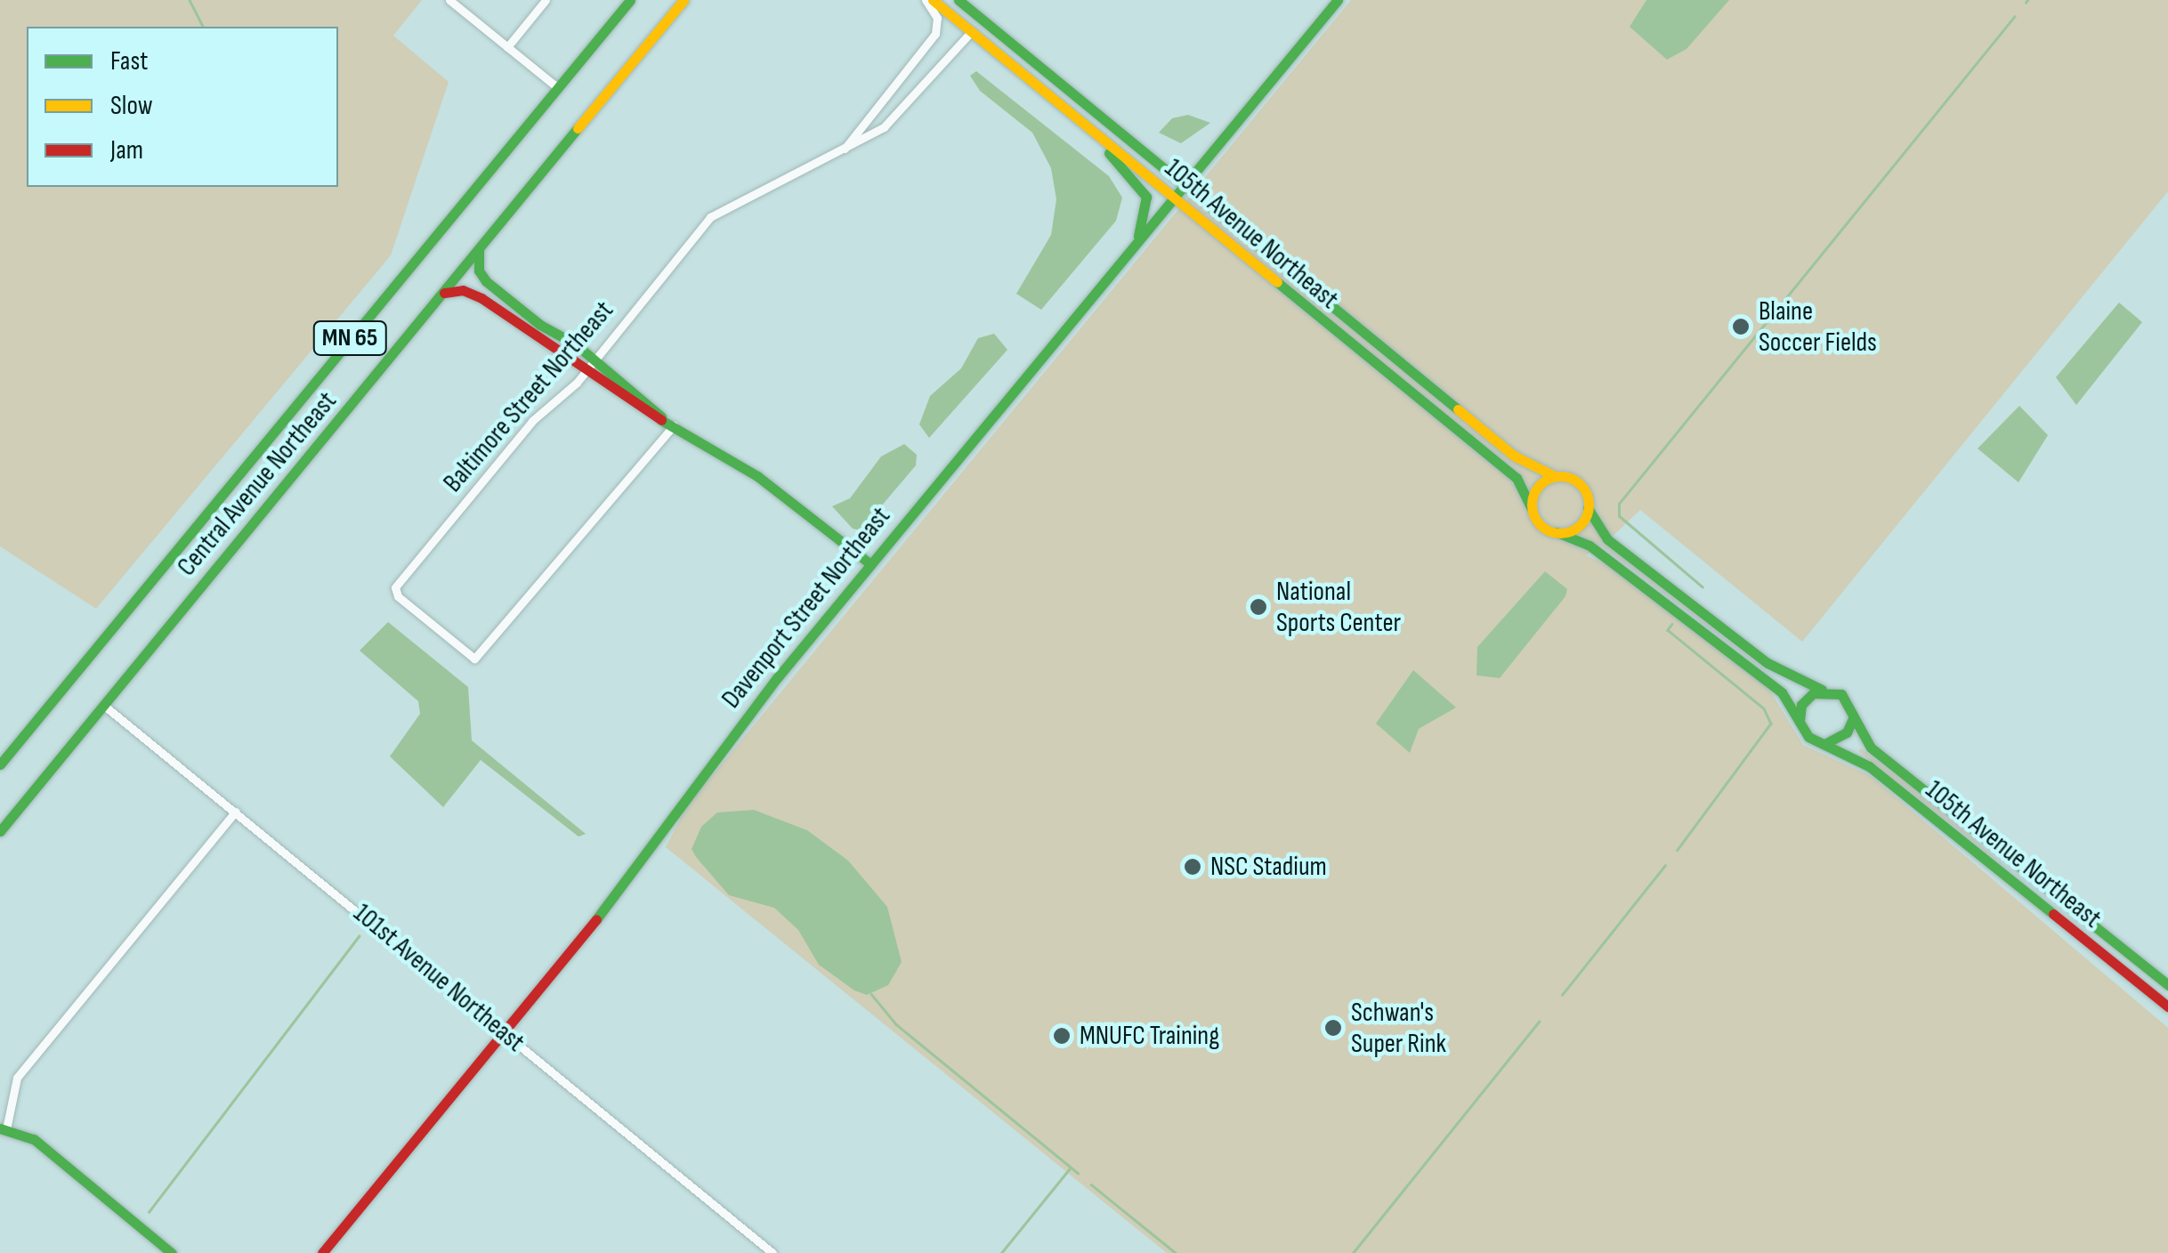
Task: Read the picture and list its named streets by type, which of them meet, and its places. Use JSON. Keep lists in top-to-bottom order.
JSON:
{
  "streets": {
    "main road": [
      "105th Avenue Northeast",
      "MN 65",
      "Central Avenue Northeast",
      "Davenport Street Northeast"
    ],
    "street": ["Baltimore Street Northeast", "101st Avenue Northeast"]
  },
  "crossings": [
    ["105th Avenue Northeast", "Baltimore Street Northeast"],
    ["105th Avenue Northeast", "Davenport Street Northeast"],
    ["Central Avenue Northeast", "101st Avenue Northeast"],
    ["Davenport Street Northeast", "101st Avenue Northeast"]
  ],
  "places": [
    "Blaine Soccer Fields",
    "National Sports Center",
    "NSC Stadium",
    "Schwan's Super Rink",
    "MNUFC Training"
  ],
  "legend": ["Fast", "Slow", "Jam"]
}
